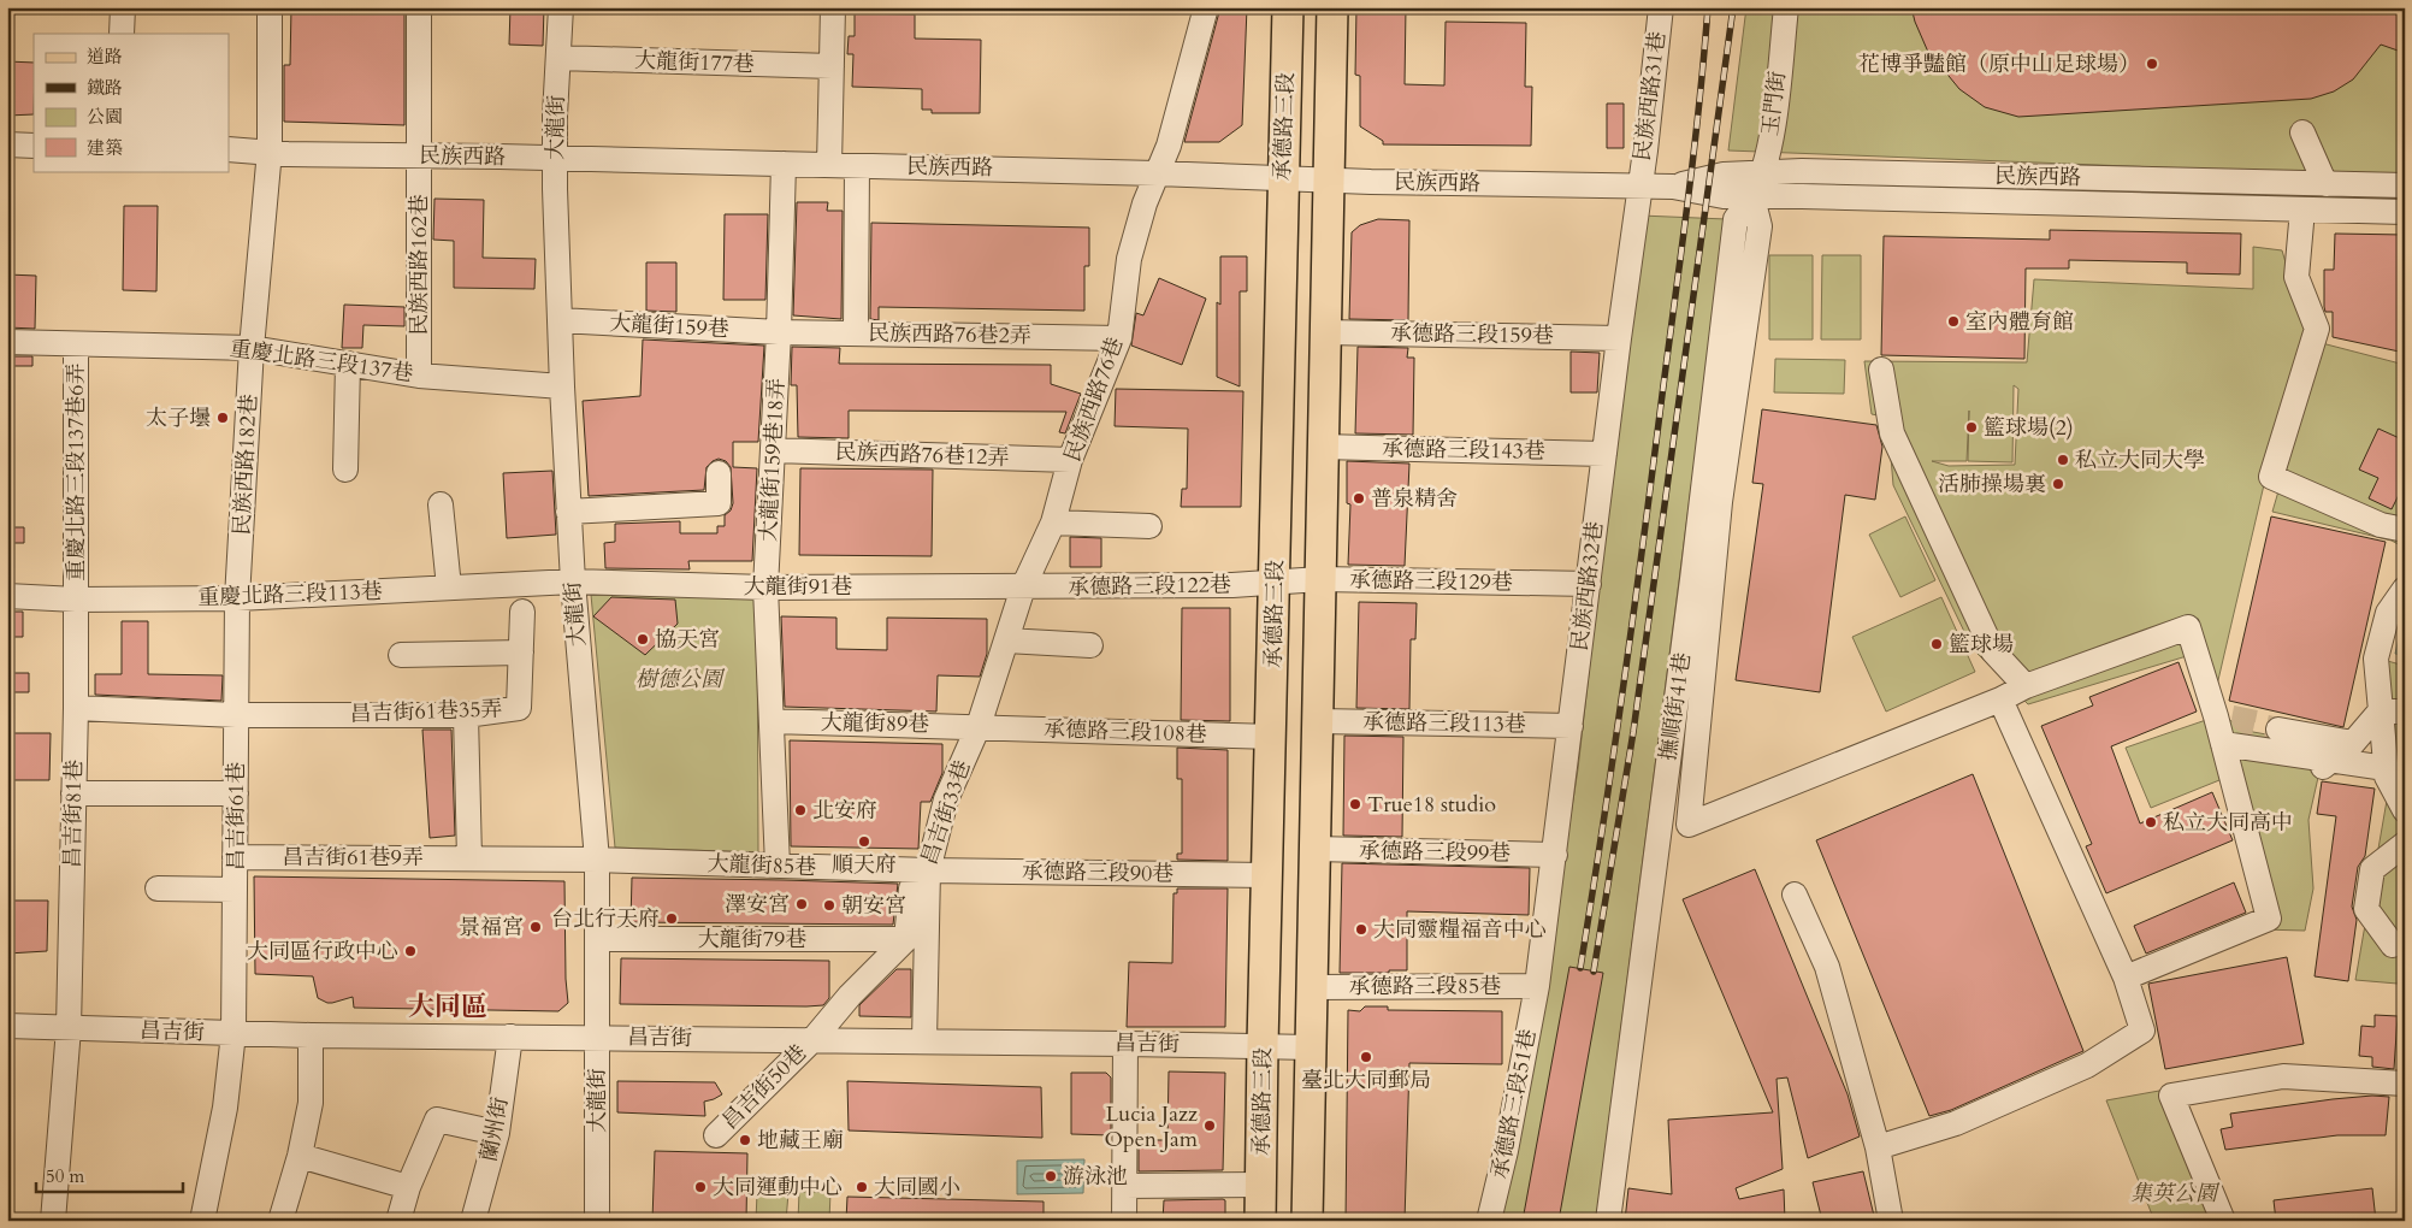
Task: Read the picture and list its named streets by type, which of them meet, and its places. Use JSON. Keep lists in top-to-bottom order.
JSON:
{
  "streets": {
    "main road": ["承德路三段"],
    "street": [
      "大龍街177巷",
      "民族西路31巷",
      "玉門街",
      "大龍街",
      "民族西路",
      "民族西路162巷",
      "大龍街159巷",
      "民族西路76巷2弄",
      "承德路三段159巷",
      "重慶北路三段137巷",
      "民族西路76巷",
      "承德路三段143巷",
      "民族西路76巷12弄",
      "大龍街159巷18弄",
      "民族西路182巷",
      "重慶北路三段137巷6弄",
      "承德路三段129巷",
      "大龍街91巷",
      "承德路三段122巷",
      "民族西路32巷",
      "重慶北路三段113巷",
      "撫順街41巷",
      "昌吉街61巷35弄",
      "大龍街89巷",
      "承德路三段113巷",
      "承德路三段108巷",
      "昌吉街33巷",
      "昌吉街81巷",
      "昌吉街61巷",
      "承德路三段99巷",
      "昌吉街61巷9弄",
      "大龍街85巷",
      "承德路三段90巷",
      "大龍街79巷",
      "承德路三段85巷",
      "昌吉街",
      "昌吉街50巷",
      "承德路三段51巷",
      "蘭州街"
    ]
  },
  "crossings": [
    ["大龍街177巷", "大龍街"],
    ["民族西路31巷", "民族西路"],
    ["民族西路31巷", "民族西路32巷"],
    ["玉門街", "民族西路"],
    ["玉門街", "撫順街41巷"],
    ["承德路三段", "民族西路"],
    ["承德路三段", "承德路三段129巷"],
    ["承德路三段", "承德路三段122巷"],
    ["承德路三段", "承德路三段108巷"],
    ["承德路三段", "承德路三段90巷"],
    ["承德路三段", "昌吉街"],
    ["大龍街", "民族西路"],
    ["大龍街", "大龍街159巷"],
    ["大龍街", "重慶北路三段137巷"],
    ["大龍街", "大龍街91巷"],
    ["大龍街", "重慶北路三段113巷"],
    ["大龍街", "昌吉街61巷9弄"],
    ["大龍街", "大龍街85巷"],
    ["大龍街", "大龍街79巷"],
    ["大龍街", "昌吉街"],
    ["民族西路", "民族西路162巷"],
    ["民族西路", "民族西路76巷"],
    ["民族西路", "大龍街159巷18弄"],
    ["民族西路", "民族西路182巷"],
    ["民族西路", "民族西路32巷"],
    ["民族西路", "撫順街41巷"],
    ["民族西路162巷", "重慶北路三段137巷"],
    ["大龍街159巷", "民族西路76巷2弄"],
    ["大龍街159巷", "大龍街159巷18弄"],
    ["民族西路76巷2弄", "民族西路76巷"],
    ["民族西路76巷2弄", "大龍街159巷18弄"],
    ["承德路三段159巷", "民族西路32巷"],
    ["重慶北路三段137巷", "民族西路182巷"],
    ["重慶北路三段137巷", "重慶北路三段137巷6弄"],
    ["民族西路76巷", "民族西路76巷12弄"],
    ["民族西路76巷", "大龍街91巷"],
    ["民族西路76巷", "承德路三段122巷"],
    ["民族西路76巷", "昌吉街33巷"],
    ["承德路三段143巷", "民族西路32巷"],
    ["民族西路76巷12弄", "大龍街159巷18弄"],
    ["大龍街159巷18弄", "大龍街91巷"],
    ["大龍街159巷18弄", "大龍街89巷"],
    ["大龍街159巷18弄", "大龍街85巷"],
    ["民族西路182巷", "重慶北路三段113巷"],
    ["民族西路182巷", "昌吉街61巷"],
    ["重慶北路三段137巷6弄", "重慶北路三段113巷"],
    ["重慶北路三段137巷6弄", "昌吉街81巷"],
    ["承德路三段129巷", "承德路三段122巷"],
    ["承德路三段129巷", "民族西路32巷"],
    ["大龍街91巷", "承德路三段122巷"],
    ["大龍街91巷", "重慶北路三段113巷"],
    ["民族西路32巷", "承德路三段113巷"],
    ["民族西路32巷", "承德路三段99巷"],
    ["民族西路32巷", "承德路三段85巷"],
    ["民族西路32巷", "承德路三段51巷"],
    ["重慶北路三段113巷", "昌吉街81巷"],
    ["重慶北路三段113巷", "昌吉街61巷"],
    ["昌吉街61巷35弄", "昌吉街81巷"],
    ["昌吉街61巷35弄", "昌吉街61巷"],
    ["大龍街89巷", "承德路三段108巷"],
    ["大龍街89巷", "昌吉街33巷"],
    ["承德路三段108巷", "昌吉街33巷"],
    ["昌吉街33巷", "大龍街85巷"],
    ["昌吉街33巷", "承德路三段90巷"],
    ["昌吉街33巷", "大龍街79巷"],
    ["昌吉街81巷", "昌吉街"],
    ["昌吉街61巷", "昌吉街61巷9弄"],
    ["昌吉街61巷", "昌吉街"],
    ["昌吉街61巷9弄", "大龍街85巷"],
    ["大龍街85巷", "承德路三段90巷"],
    ["承德路三段85巷", "承德路三段51巷"],
    ["昌吉街", "昌吉街50巷"],
    ["昌吉街", "蘭州街"]
  ],
  "districts": ["大同區"],
  "parks": ["樹德公園", "集英公園"],
  "places": [
    "花博爭豔館（原中山足球場）",
    "室內體育館",
    "太子壜",
    "籃球場(2)",
    "私立大同大學",
    "活肺操場裏",
    "普泉精舍",
    "協天宮",
    "籃球場",
    "True18 studio",
    "北安府",
    "私立大同高中",
    "順天府",
    "澤安宮",
    "朝安宮",
    "台北行天府",
    "景福宮",
    "大同靈糧福音中心",
    "大同區行政中心",
    "臺北大同郵局",
    "Lucia Jazz Open Jam",
    "地藏王廟",
    "游泳池",
    "大同運動中心",
    "大同國小"
  ],
  "legend": [
    "道路",
    "鐵路",
    "公園",
    "建築"
  ],
  "scale_bar": "50 m"
}
